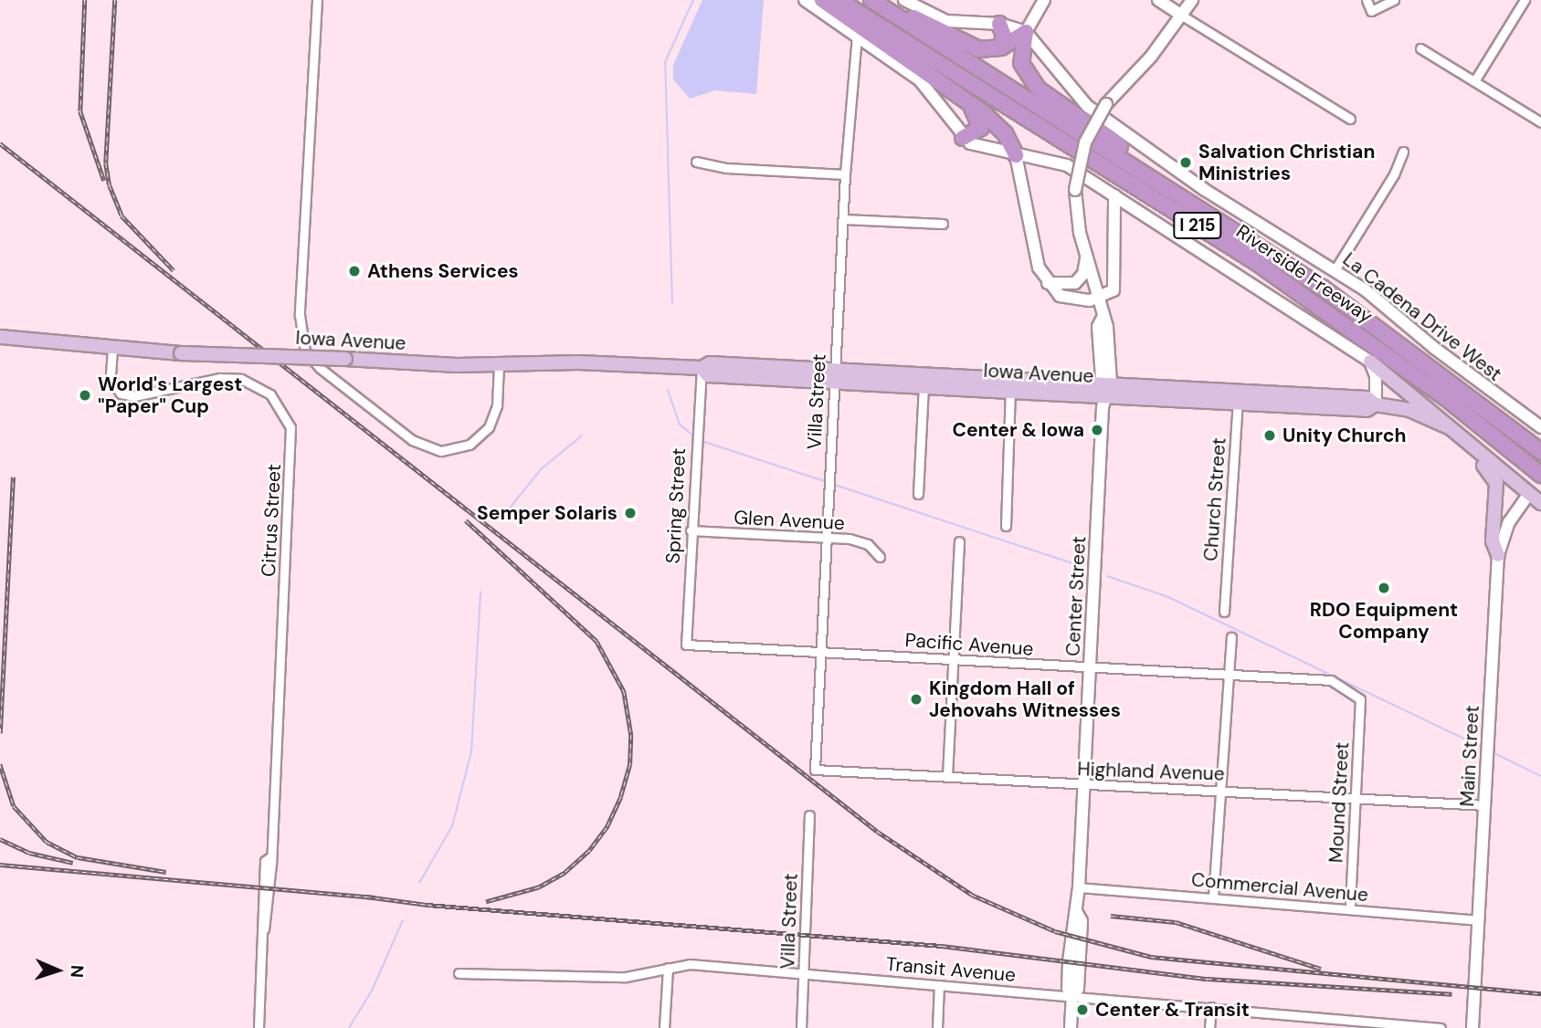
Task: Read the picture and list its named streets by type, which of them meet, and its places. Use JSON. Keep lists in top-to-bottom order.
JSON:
{
  "streets": {
    "highway": ["I 215", "Riverside Freeway"],
    "main road": [
      "La Cadena Drive West",
      "Iowa Avenue",
      "Center Street",
      "Main Street"
    ],
    "street": [
      "Villa Street",
      "Church Street",
      "Spring Street",
      "Citrus Street",
      "Glen Avenue",
      "Pacific Avenue",
      "Highland Avenue",
      "Mound Street",
      "Commercial Avenue",
      "Transit Avenue"
    ]
  },
  "crossings": [
    ["Iowa Avenue", "Villa Street"],
    ["Iowa Avenue", "Church Street"],
    ["Iowa Avenue", "Spring Street"],
    ["Iowa Avenue", "Citrus Street"],
    ["Iowa Avenue", "Center Street"],
    ["Villa Street", "Glen Avenue"],
    ["Villa Street", "Pacific Avenue"],
    ["Villa Street", "Highland Avenue"],
    ["Villa Street", "Transit Avenue"],
    ["Spring Street", "Glen Avenue"],
    ["Spring Street", "Pacific Avenue"],
    ["Center Street", "Pacific Avenue"],
    ["Center Street", "Highland Avenue"],
    ["Center Street", "Commercial Avenue"],
    ["Center Street", "Transit Avenue"],
    ["Pacific Avenue", "Mound Street"],
    ["Main Street", "Highland Avenue"],
    ["Main Street", "Commercial Avenue"],
    ["Highland Avenue", "Mound Street"],
    ["Mound Street", "Commercial Avenue"]
  ],
  "places": [
    "Salvation Christian Ministries",
    "Athens Services",
    "World's Largest \"Paper\" Cup",
    "Center & Iowa",
    "Unity Church",
    "Semper Solaris",
    "RDO Equipment Company",
    "Kingdom Hall of Jehovahs Witnesses",
    "Center & Transit"
  ],
  "north": "right"
}
